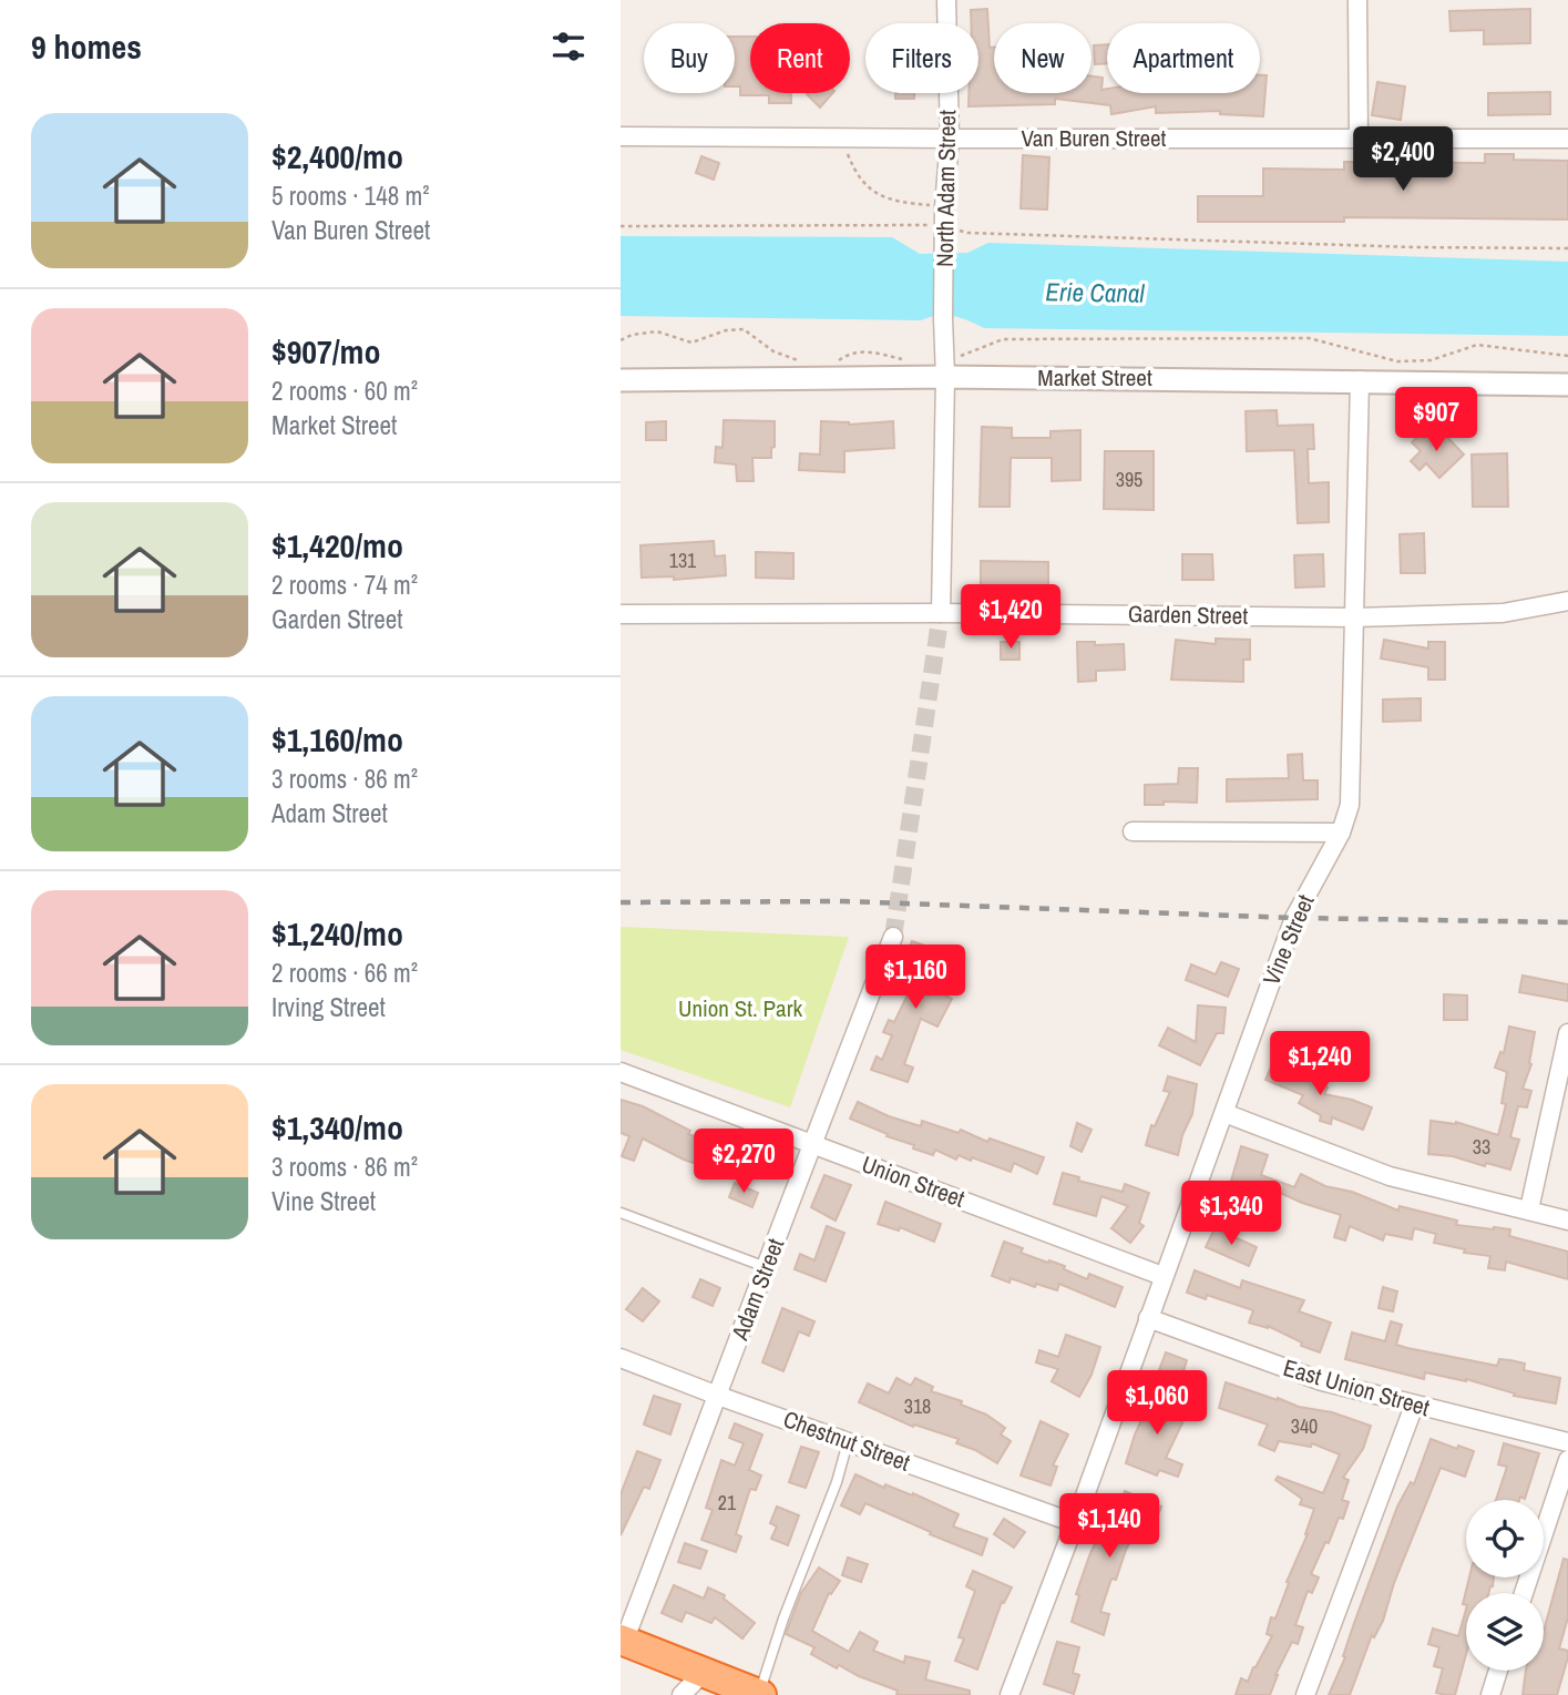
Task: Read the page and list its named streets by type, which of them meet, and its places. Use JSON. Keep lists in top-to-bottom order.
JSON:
{
  "streets": {
    "street": [
      "Van Buren Street",
      "North Adam Street",
      "Market Street",
      "Garden Street",
      "Vine Street",
      "Union Street",
      "Adam Street",
      "East Union Street",
      "Chestnut Street"
    ]
  },
  "crossings": [
    ["Van Buren Street", "North Adam Street"],
    ["North Adam Street", "Market Street"],
    ["Market Street", "Vine Street"],
    ["Garden Street", "Vine Street"],
    ["Vine Street", "Union Street"],
    ["Vine Street", "East Union Street"],
    ["Vine Street", "Chestnut Street"],
    ["Union Street", "Adam Street"],
    ["Adam Street", "Chestnut Street"]
  ],
  "water": ["Erie Canal"],
  "parks": ["Union St. Park"],
  "house_numbers": [
    "395",
    "131",
    "33",
    "318",
    "340",
    "21"
  ],
  "page": {
    "heading": "9 homes",
    "chip": [
      "Buy",
      "Rent",
      "Filters",
      "New",
      "Apartment"
    ],
    "list": [
      {
        "name": "$2,400/mo",
        "note": "5 rooms · 148 m² · Van Buren Street"
      },
      {
        "name": "$907/mo",
        "note": "2 rooms · 60 m² · Market Street"
      },
      {
        "name": "$1,420/mo",
        "note": "2 rooms · 74 m² · Garden Street"
      },
      {
        "name": "$1,160/mo",
        "note": "3 rooms · 86 m² · Adam Street"
      },
      {
        "name": "$1,240/mo",
        "note": "2 rooms · 66 m² · Irving Street"
      },
      {
        "name": "$1,340/mo",
        "note": "3 rooms · 86 m² · Vine Street"
      }
    ],
    "price": [
      "$2,400",
      "$907",
      "$1,420",
      "$1,160",
      "$1,240",
      "$2,270",
      "$1,340",
      "$1,060",
      "$1,140"
    ]
  }
}
